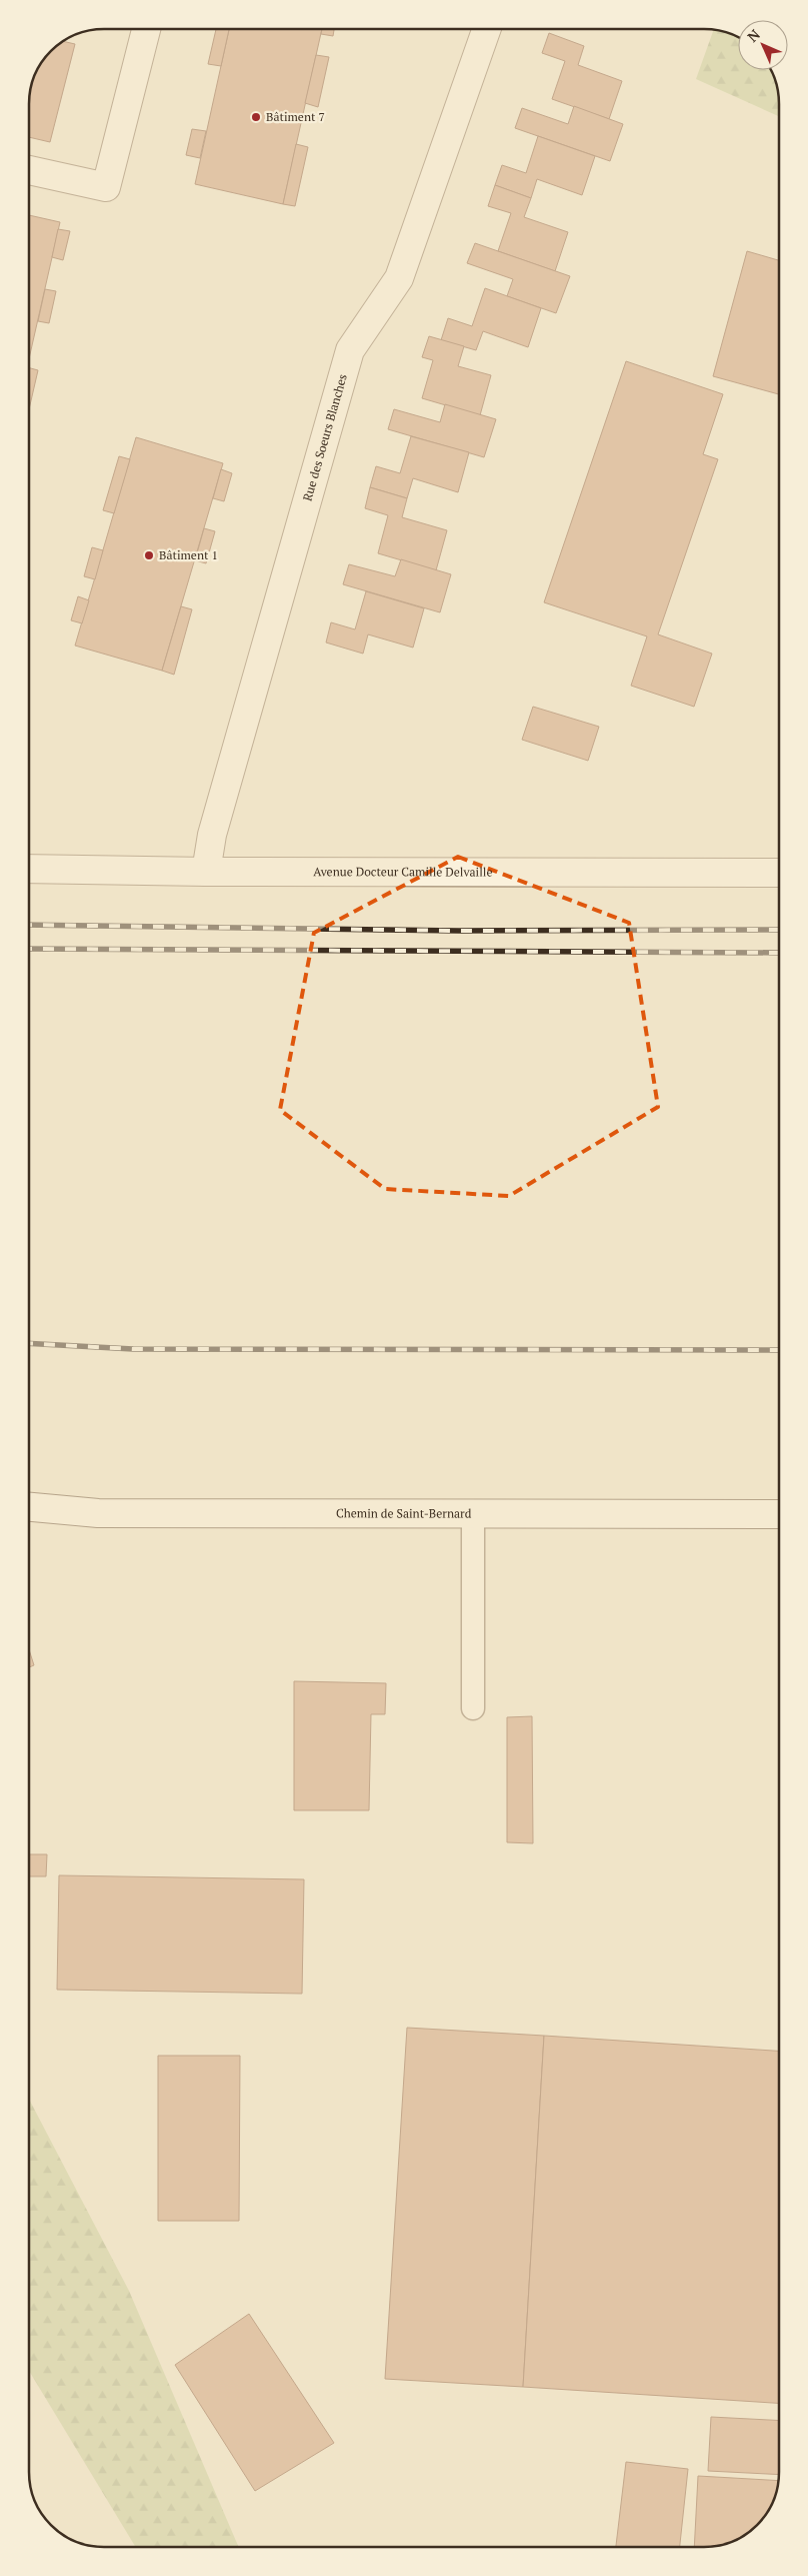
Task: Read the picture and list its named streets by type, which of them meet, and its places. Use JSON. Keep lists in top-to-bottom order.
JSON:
{
  "streets": {
    "street": ["Rue des Soeurs Blanches", "Avenue Docteur Camille Delvaille", "Chemin de Saint-Bernard"]
  },
  "crossings": [
    ["Rue des Soeurs Blanches", "Avenue Docteur Camille Delvaille"]
  ],
  "places": ["Bâtiment 7", "Bâtiment 1"],
  "north": "top left"
}
